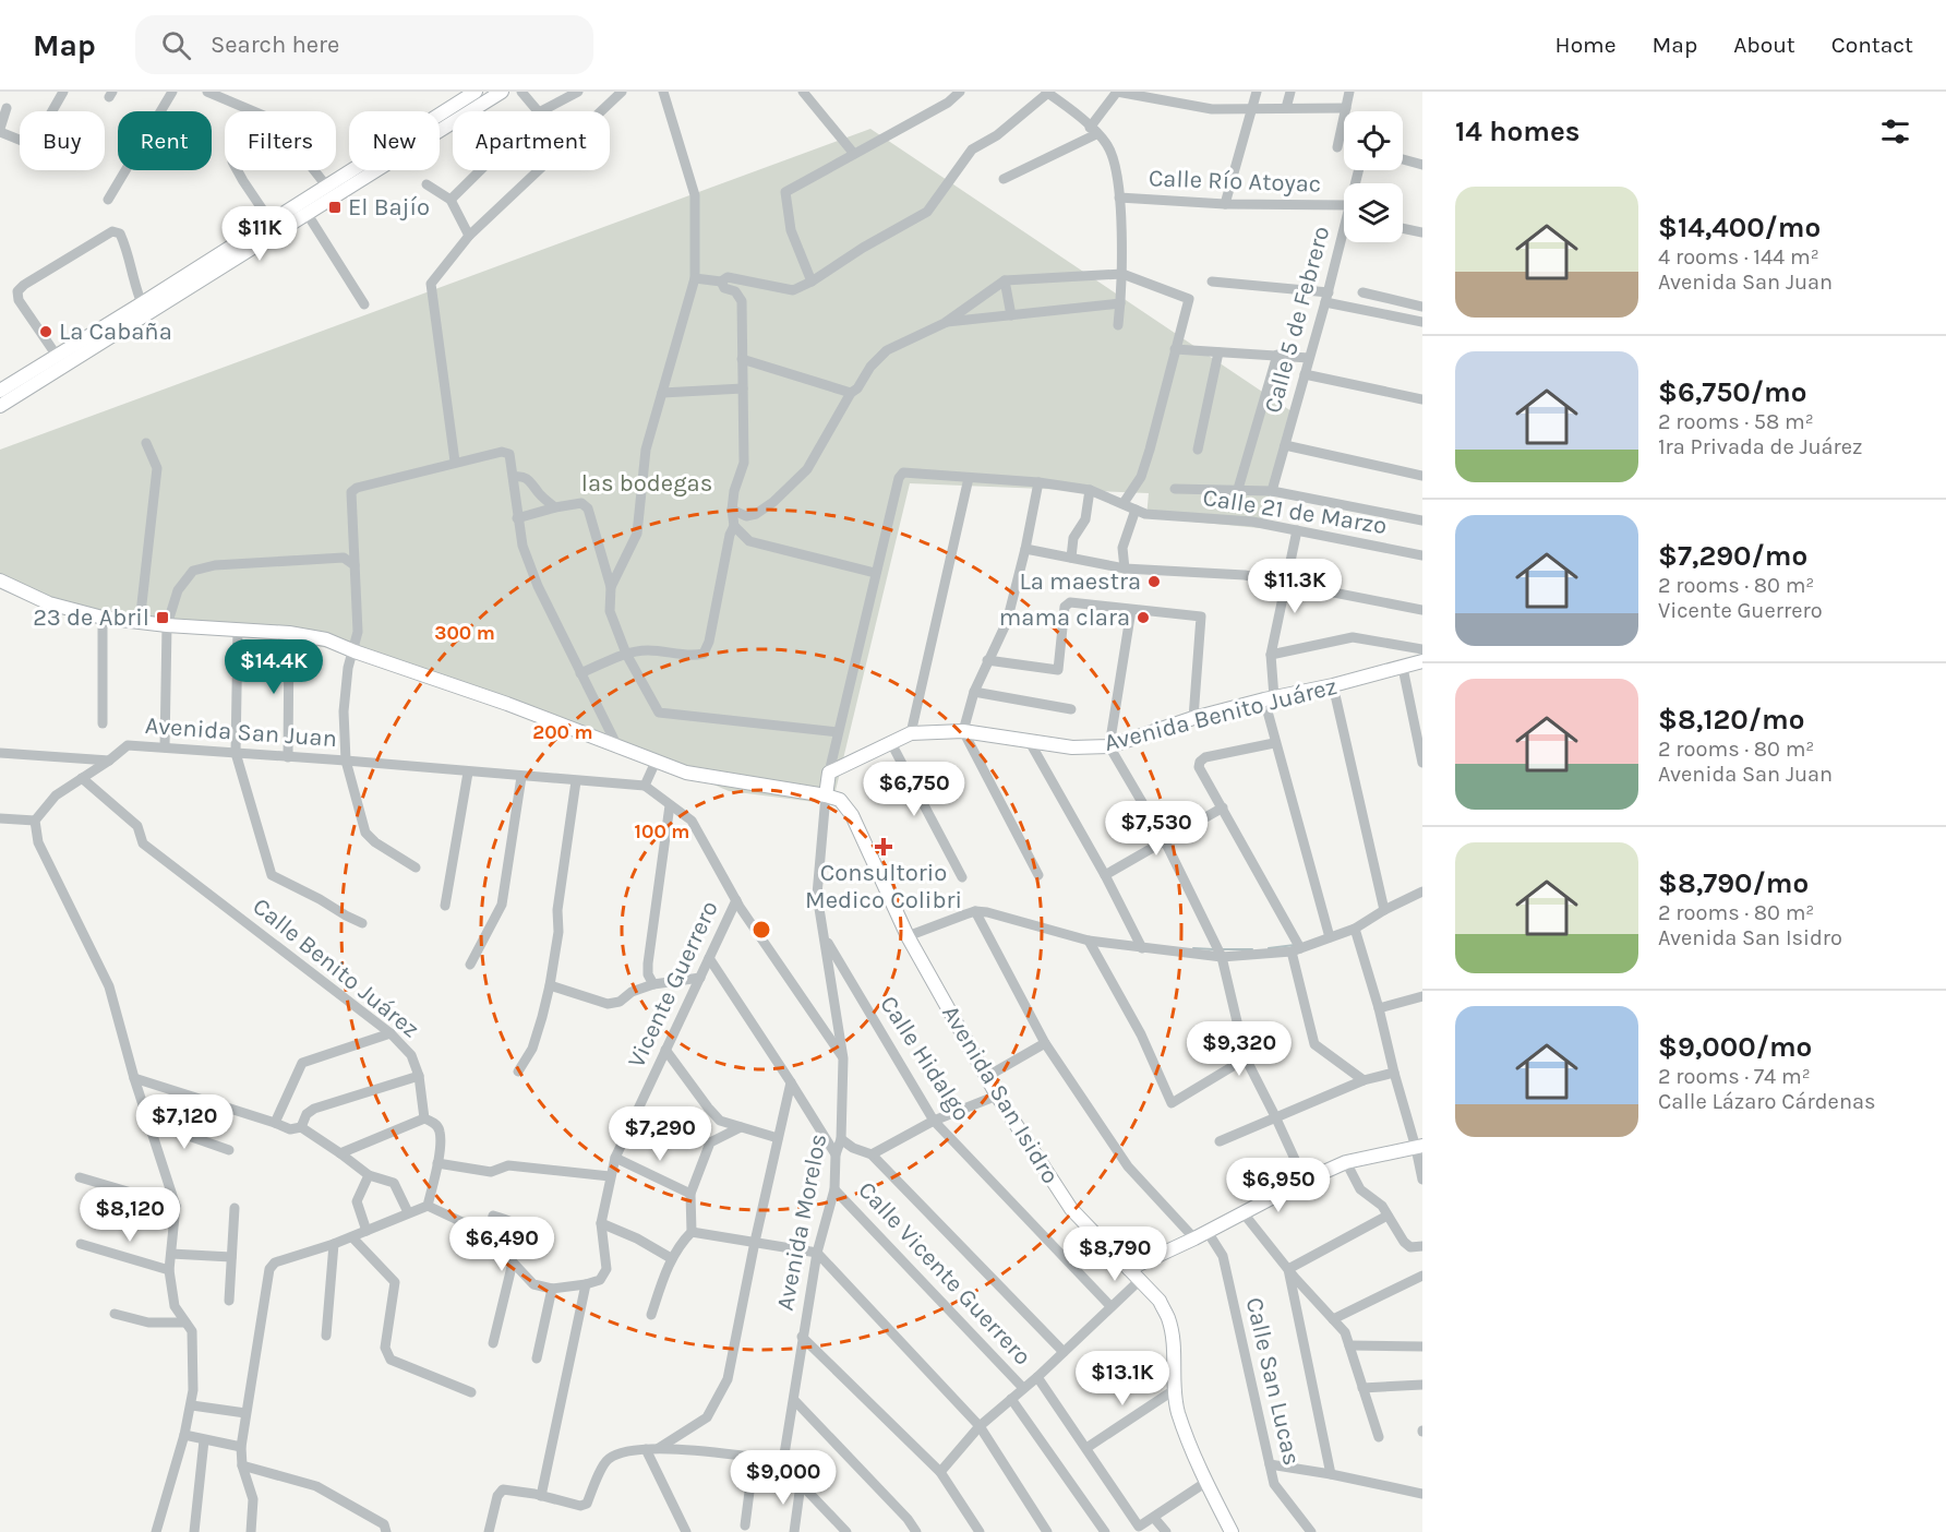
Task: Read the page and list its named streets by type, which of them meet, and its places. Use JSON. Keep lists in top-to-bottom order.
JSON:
{
  "streets": {
    "main road": ["Avenida Benito Juárez", "Avenida San Isidro"],
    "street": [
      "Calle Río Atoyac",
      "Calle 5 de Febrero",
      "Calle 21 de Marzo",
      "Avenida San Juan",
      "Calle Benito Juárez",
      "Vicente Guerrero",
      "Calle Hidalgo",
      "Avenida Morelos",
      "Calle Vicente Guerrero",
      "Calle San Lucas"
    ]
  },
  "crossings": [
    ["Avenida San Juan", "Calle Benito Juárez"],
    ["Calle Hidalgo", "Avenida Morelos"],
    ["Avenida San Isidro", "Avenida Morelos"],
    ["Avenida Morelos", "Calle Vicente Guerrero"]
  ],
  "parks": ["las bodegas"],
  "places": {
    "transit": ["El Bajío", "23 de Abril"],
    "other": ["La Cabaña", "La maestra", "mama clara"],
    "health": ["Consultorio Medico Colibri"]
  },
  "page": {
    "header": "Map",
    "search": "Search here",
    "nav": [
      "Home",
      "Map",
      "About",
      "Contact"
    ],
    "heading": "14 homes",
    "chip": [
      "Buy",
      "Rent",
      "Filters",
      "New",
      "Apartment"
    ],
    "list": [
      {
        "name": "$14,400/mo",
        "note": "4 rooms · 144 m² · Avenida San Juan"
      },
      {
        "name": "$6,750/mo",
        "note": "2 rooms · 58 m² · 1ra Privada de Juárez"
      },
      {
        "name": "$7,290/mo",
        "note": "2 rooms · 80 m² · Vicente Guerrero"
      },
      {
        "name": "$8,120/mo",
        "note": "2 rooms · 80 m² · Avenida San Juan"
      },
      {
        "name": "$8,790/mo",
        "note": "2 rooms · 80 m² · Avenida San Isidro"
      },
      {
        "name": "$9,000/mo",
        "note": "2 rooms · 74 m² · Calle Lázaro Cárdenas"
      }
    ],
    "price": [
      "$11K",
      "$11.3K",
      "$14.4K",
      "$6,750",
      "$7,530",
      "$9,320",
      "$7,120",
      "$7,290",
      "$6,950",
      "$8,120",
      "$6,490",
      "$8,790",
      "$13.1K",
      "$9,000"
    ]
  },
  "rings": ["300 m", "200 m", "100 m"]
}
